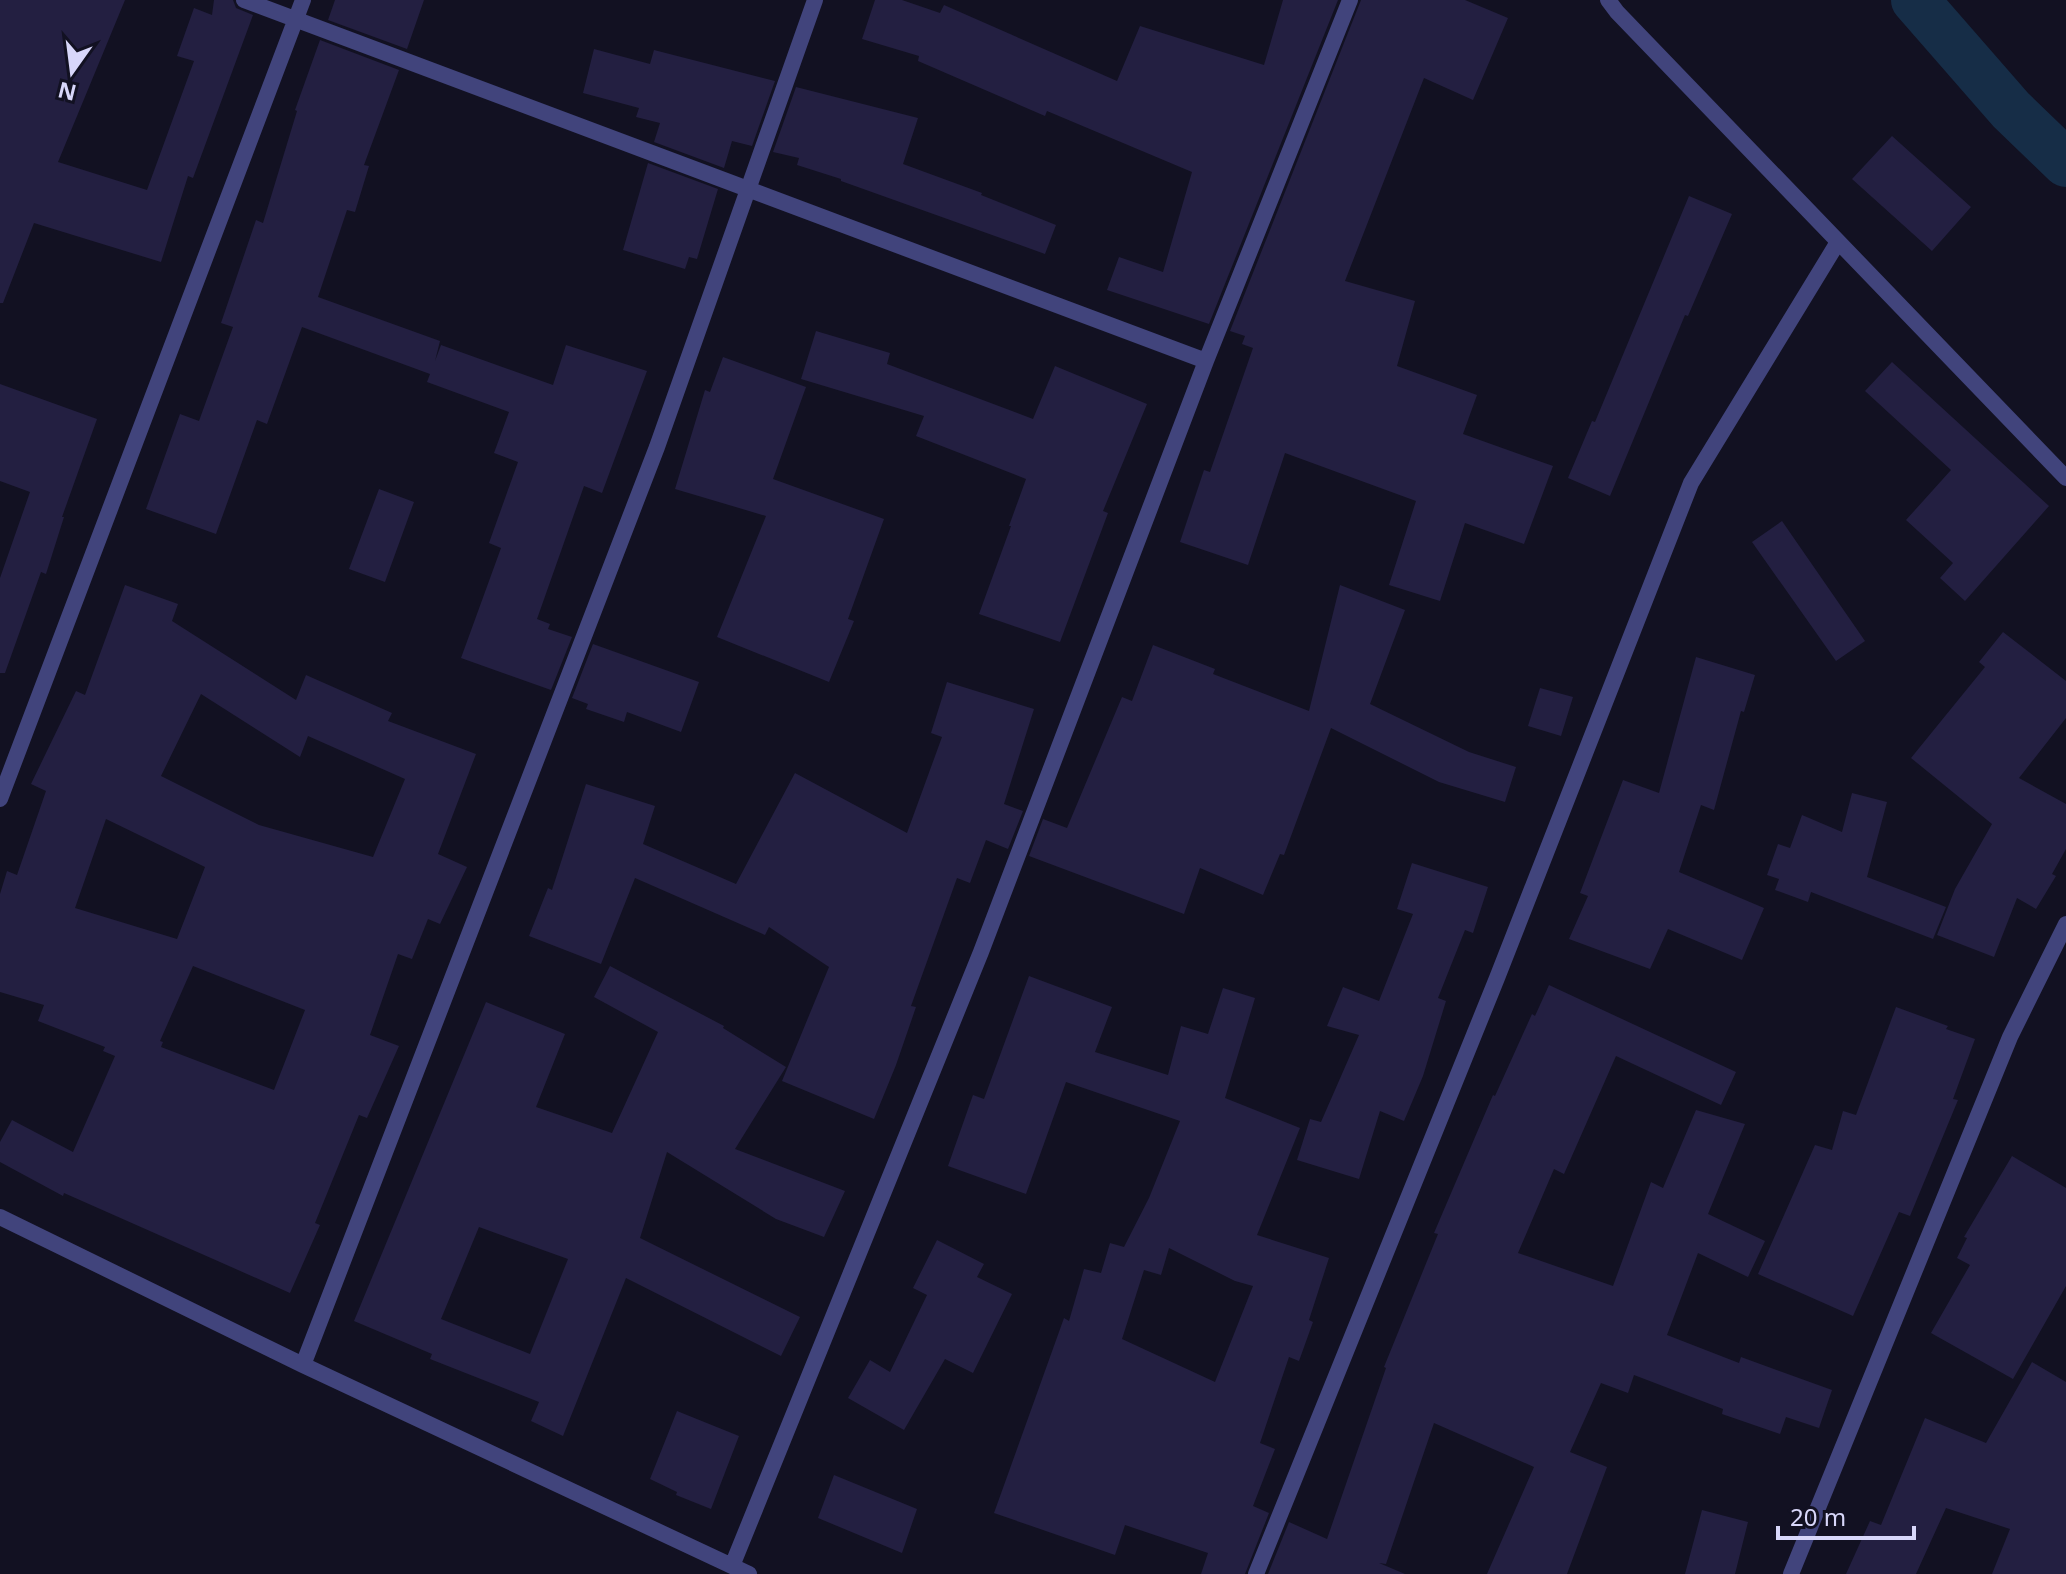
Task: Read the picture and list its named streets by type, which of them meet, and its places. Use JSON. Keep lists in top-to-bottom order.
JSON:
{
  "scale_bar": "20 m",
  "north": "bottom"
}
